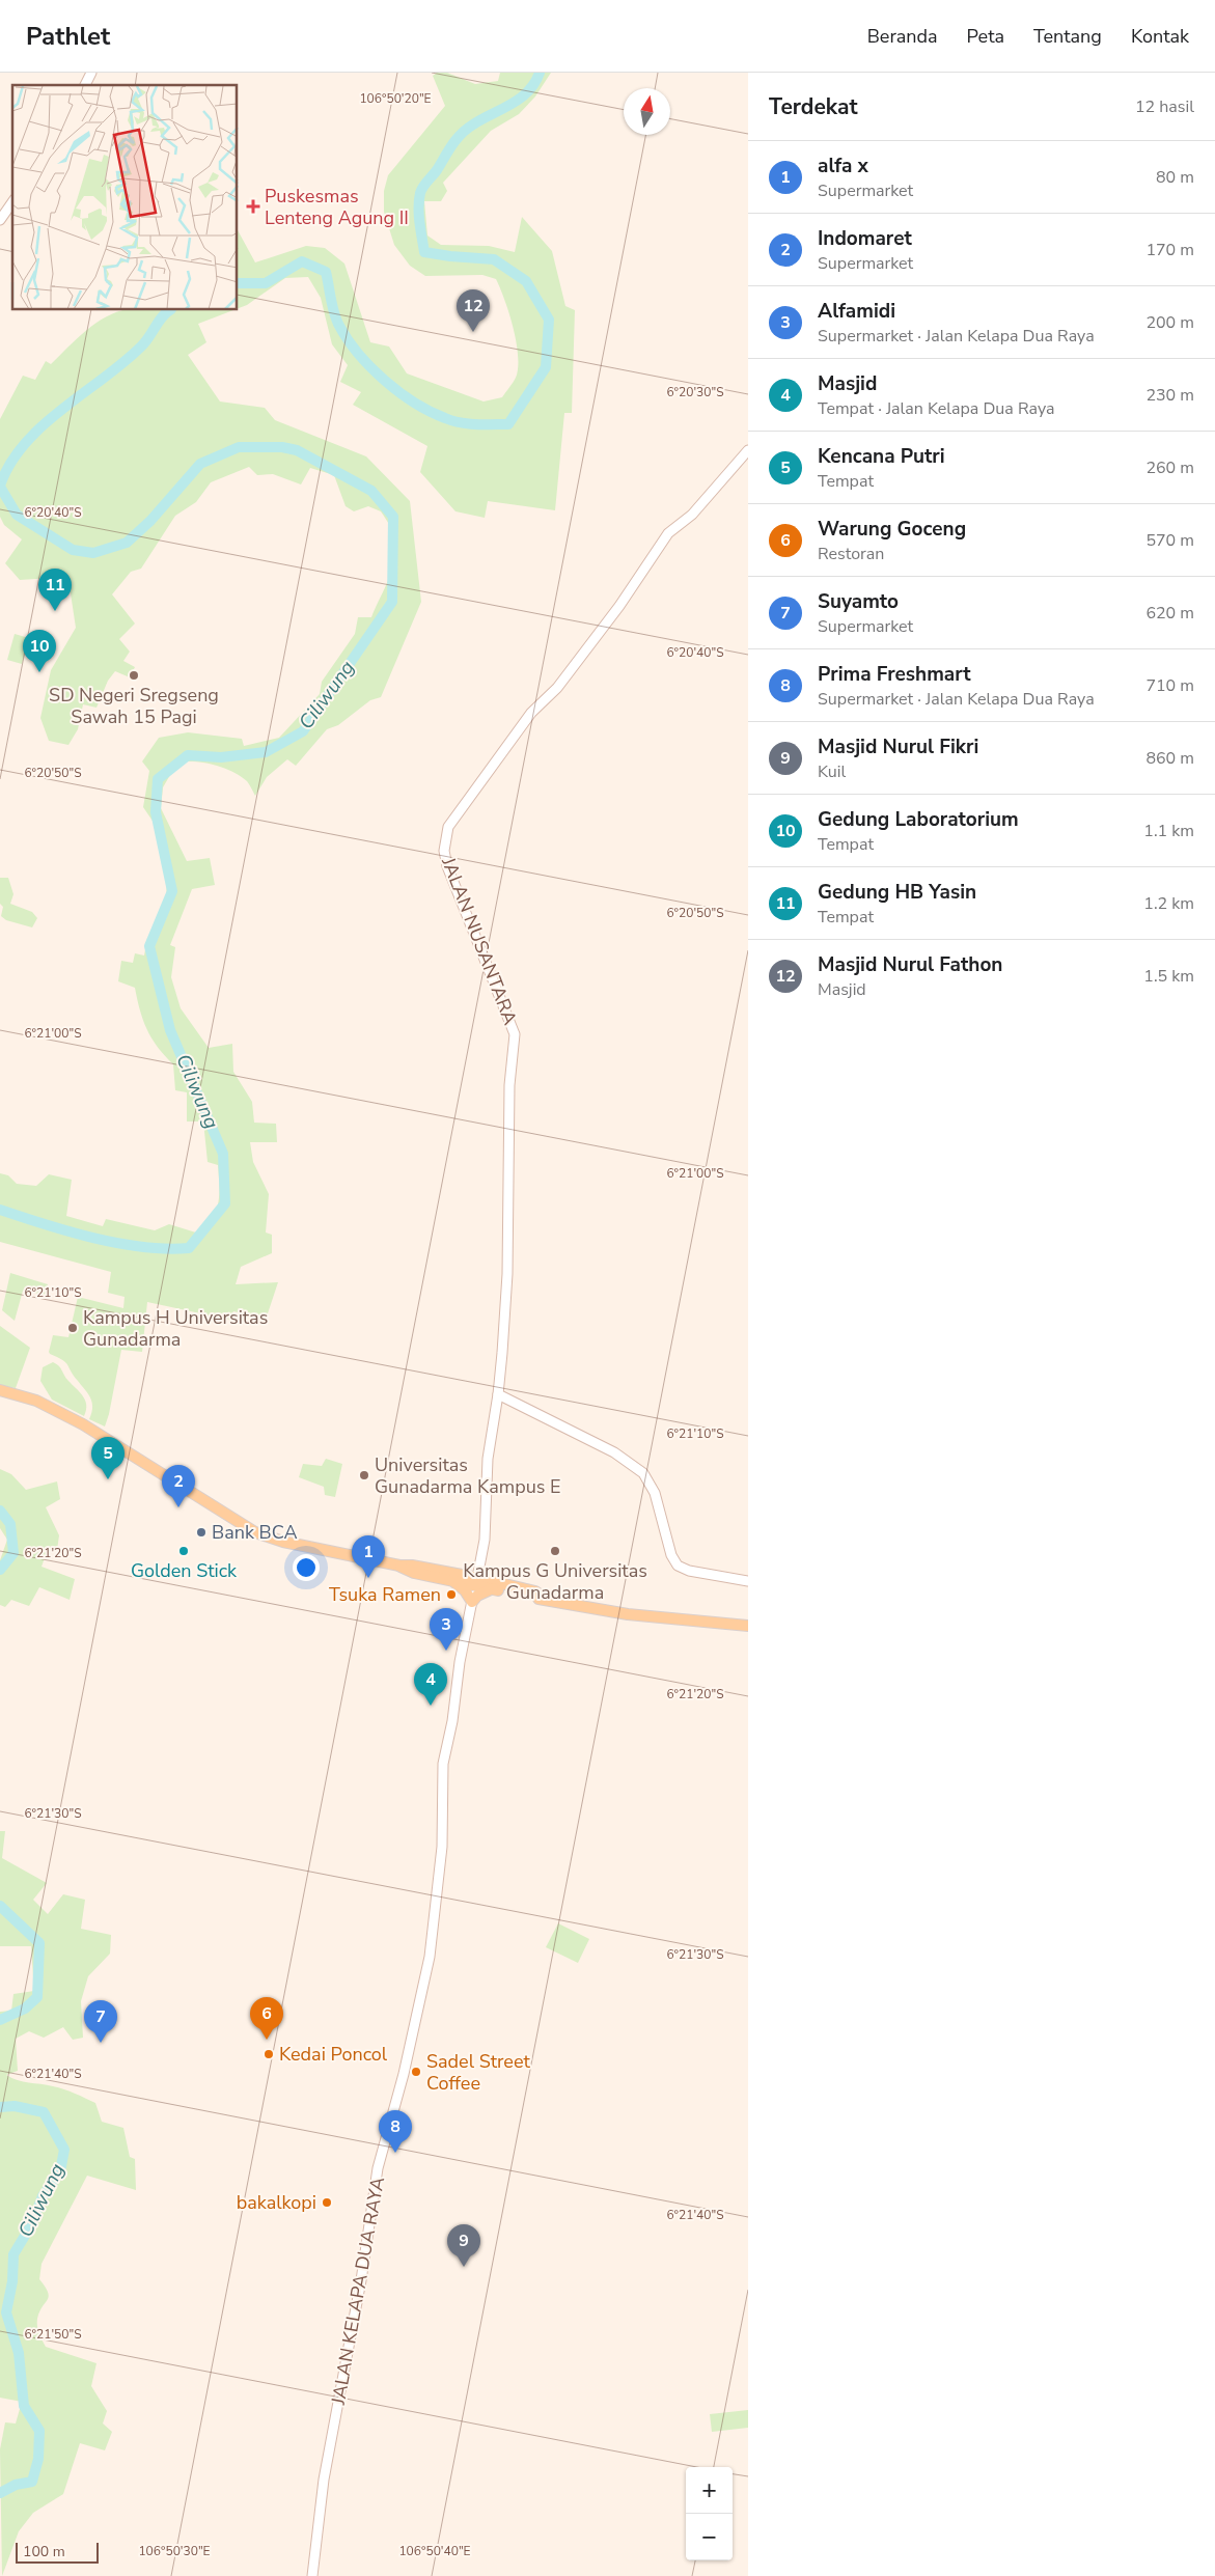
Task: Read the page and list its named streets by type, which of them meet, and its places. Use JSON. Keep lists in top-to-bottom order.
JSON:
{
  "streets": {
    "main road": ["JALAN NUSANTARA", "JALAN KELAPA DUA RAYA"]
  },
  "crossings": [
    ["JALAN NUSANTARA", "JALAN KELAPA DUA RAYA"]
  ],
  "water": ["Ciliwung"],
  "places": {
    "health": ["Puskesmas Lenteng Agung II"],
    "other": [
      "SD Negeri Sregseng Sawah 15 Pagi",
      "Kampus H Universitas Gunadarma",
      "Universitas Gunadarma Kampus E",
      "Bank BCA",
      "Golden Stick",
      "Kampus G Universitas Gunadarma",
      "Tsuka Ramen",
      "Kedai Poncol",
      "Sadel Street Coffee",
      "bakalkopi"
    ]
  },
  "scale_bar": "100 m",
  "north": "top",
  "page": {
    "header": "Pathlet",
    "nav": [
      "Beranda",
      "Peta",
      "Tentang",
      "Kontak"
    ],
    "heading": ["Terdekat", "12 hasil"],
    "list": [
      {
        "mark": "1",
        "name": "alfa x",
        "note": "Supermarket",
        "value": "80 m"
      },
      {
        "mark": "2",
        "name": "Indomaret",
        "note": "Supermarket",
        "value": "170 m"
      },
      {
        "mark": "3",
        "name": "Alfamidi",
        "note": "Supermarket · Jalan Kelapa Dua Raya",
        "value": "200 m"
      },
      {
        "mark": "4",
        "name": "Masjid",
        "note": "Tempat · Jalan Kelapa Dua Raya",
        "value": "230 m"
      },
      {
        "mark": "5",
        "name": "Kencana Putri",
        "note": "Tempat",
        "value": "260 m"
      },
      {
        "mark": "6",
        "name": "Warung Goceng",
        "note": "Restoran",
        "value": "570 m"
      },
      {
        "mark": "7",
        "name": "Suyamto",
        "note": "Supermarket",
        "value": "620 m"
      },
      {
        "mark": "8",
        "name": "Prima Freshmart",
        "note": "Supermarket · Jalan Kelapa Dua Raya",
        "value": "710 m"
      },
      {
        "mark": "9",
        "name": "Masjid Nurul Fikri",
        "note": "Kuil",
        "value": "860 m"
      },
      {
        "mark": "10",
        "name": "Gedung Laboratorium",
        "note": "Tempat",
        "value": "1.1 km"
      },
      {
        "mark": "11",
        "name": "Gedung HB Yasin",
        "note": "Tempat",
        "value": "1.2 km"
      },
      {
        "mark": "12",
        "name": "Masjid Nurul Fathon",
        "note": "Masjid",
        "value": "1.5 km"
      }
    ],
    "pins": [
      "12",
      "11",
      "10",
      "5",
      "2",
      "1",
      "3",
      "4",
      "6",
      "7",
      "8",
      "9"
    ],
    "map_buttons": ["+", "−"],
    "scale": "100 m"
  },
  "coordinates": [
    "106°50'20\"E",
    "6°20'30\"S",
    "6°20'40\"S",
    "6°20'50\"S",
    "6°21'00\"S",
    "6°21'10\"S",
    "6°21'20\"S",
    "6°21'30\"S",
    "6°21'40\"S",
    "6°21'50\"S",
    "106°50'30\"E",
    "106°50'40\"E"
  ]
}
